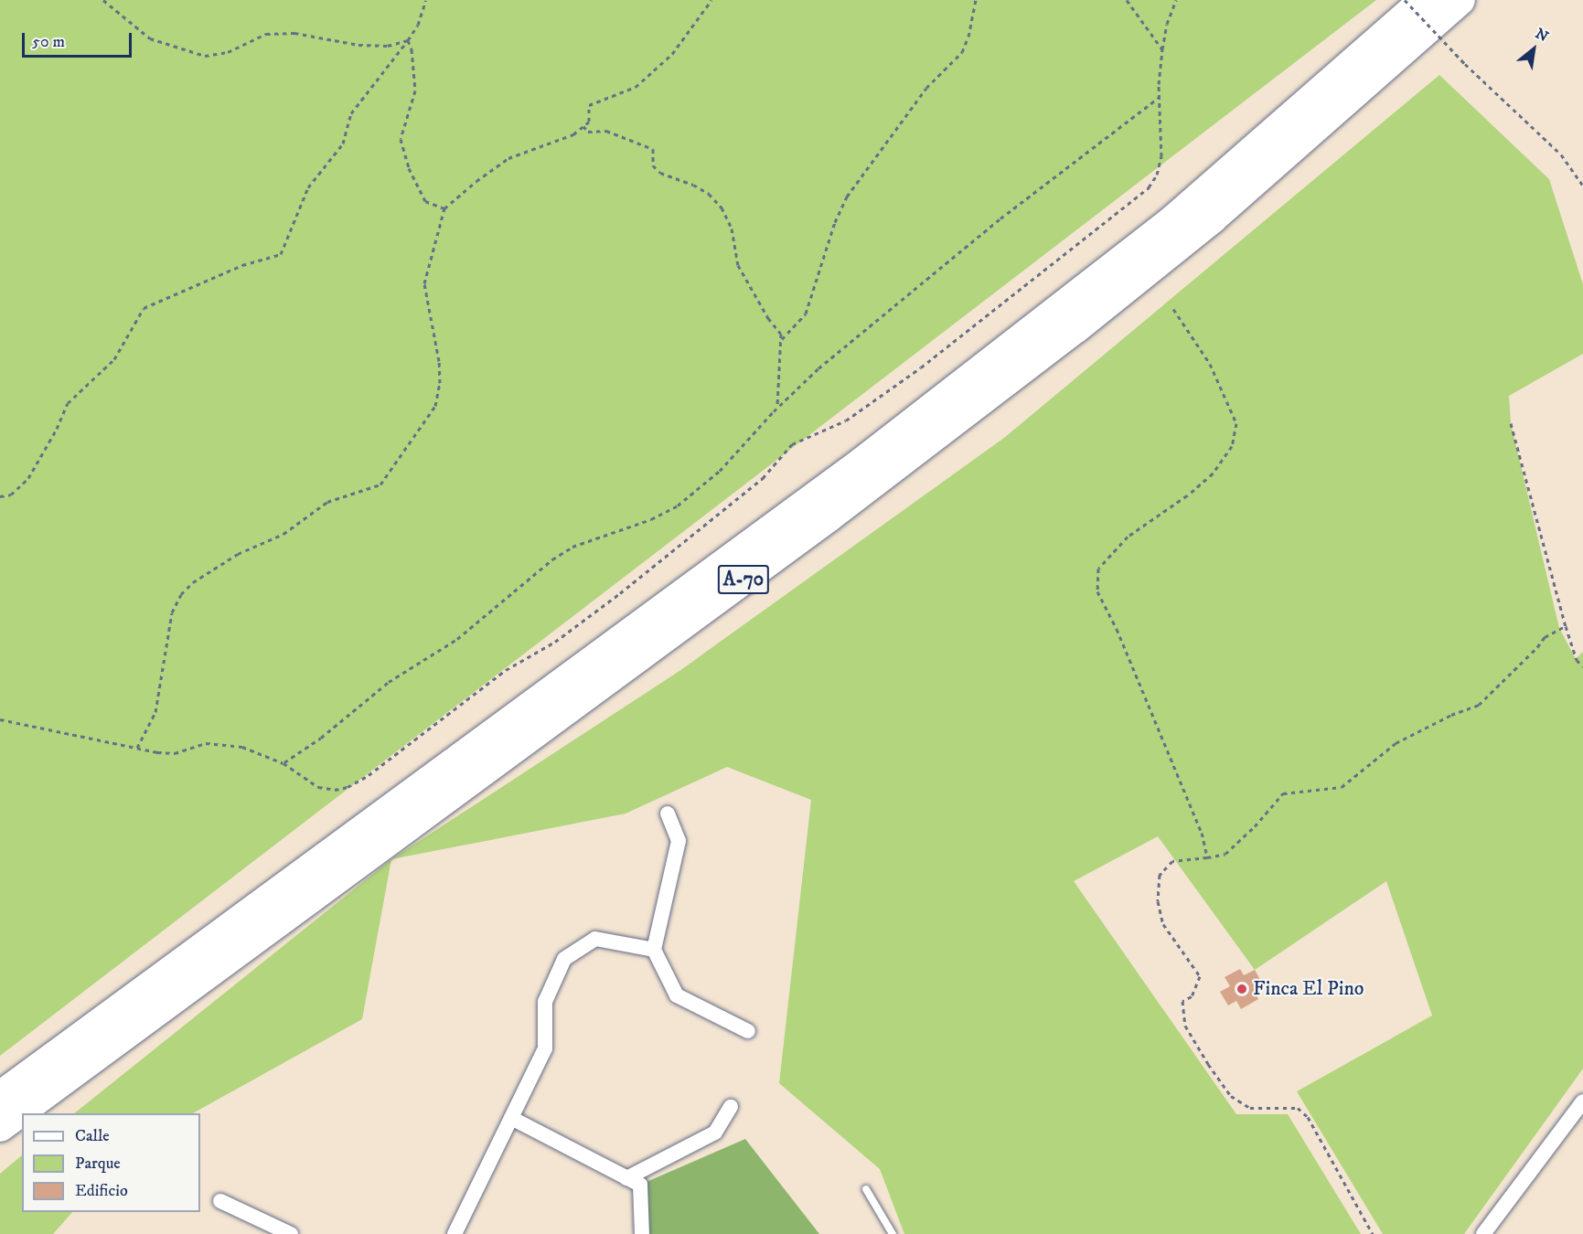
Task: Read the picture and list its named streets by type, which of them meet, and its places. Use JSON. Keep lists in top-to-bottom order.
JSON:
{
  "streets": {
    "highway": ["A-70"]
  },
  "places": ["Finca El Pino"],
  "legend": ["Calle", "Parque", "Edificio"],
  "scale_bar": "50 m",
  "north": "top right"
}
